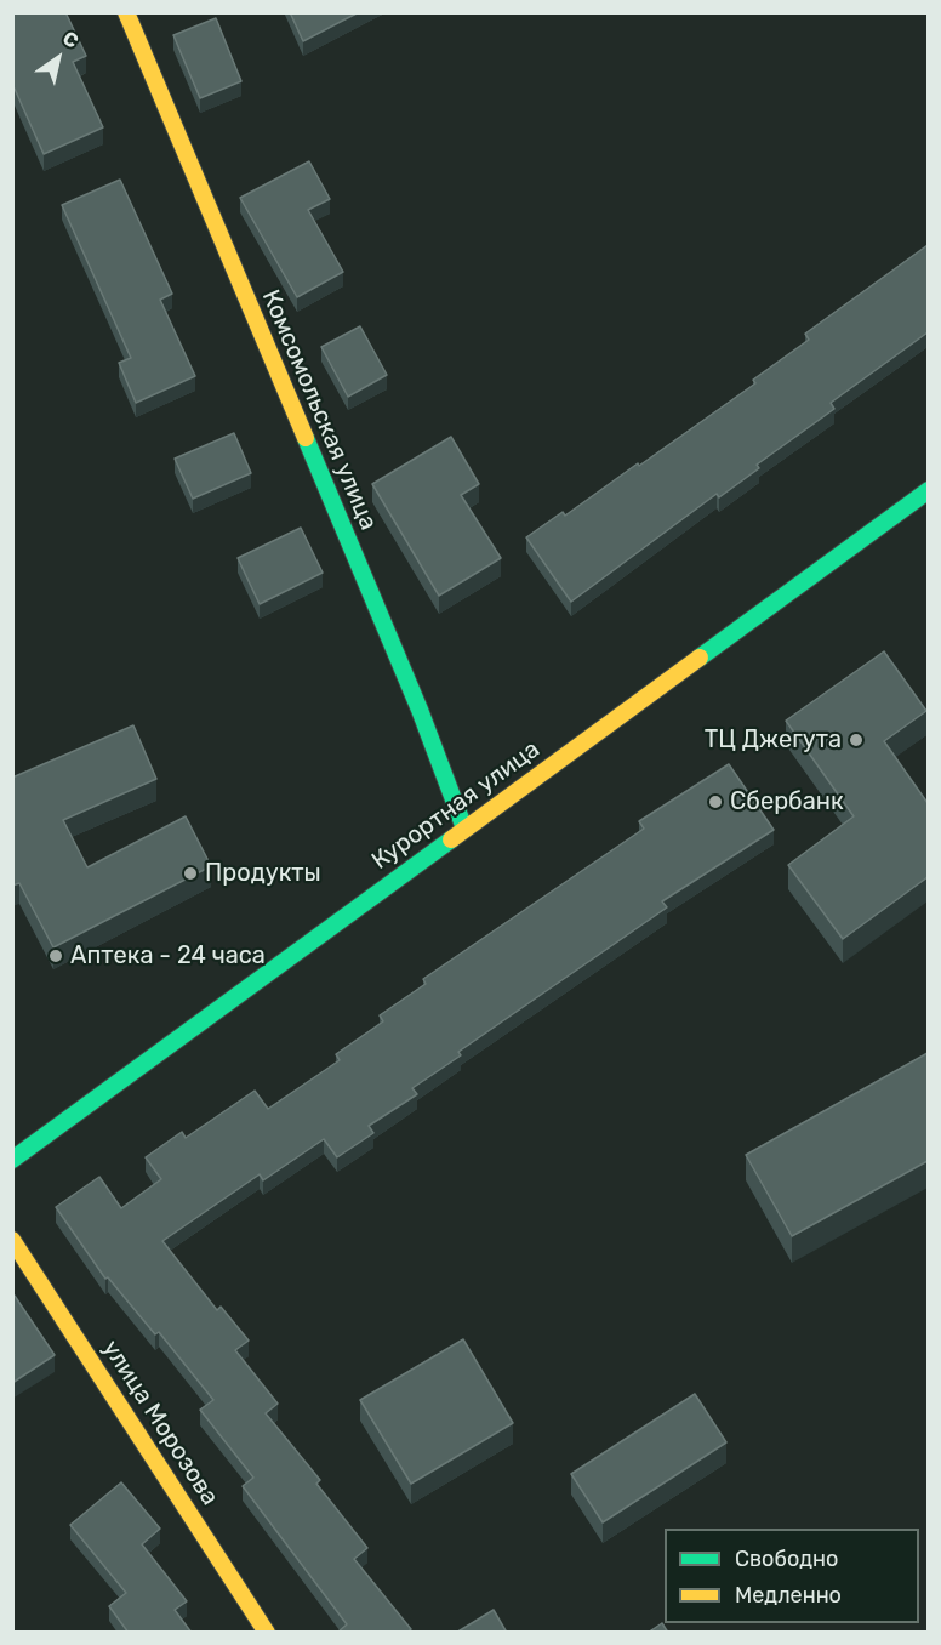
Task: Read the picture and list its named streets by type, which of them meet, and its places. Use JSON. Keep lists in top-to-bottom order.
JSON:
{
  "streets": {
    "street": ["Комсомольская улица", "Курортная улица", "улица Морозова"]
  },
  "crossings": [
    ["Комсомольская улица", "Курортная улица"]
  ],
  "places": [
    "ТЦ Джегута",
    "Сбербанк",
    "Продукты",
    "Аптека - 24 часа"
  ],
  "legend": ["Свободно", "Медленно"],
  "north": "top right"
}
